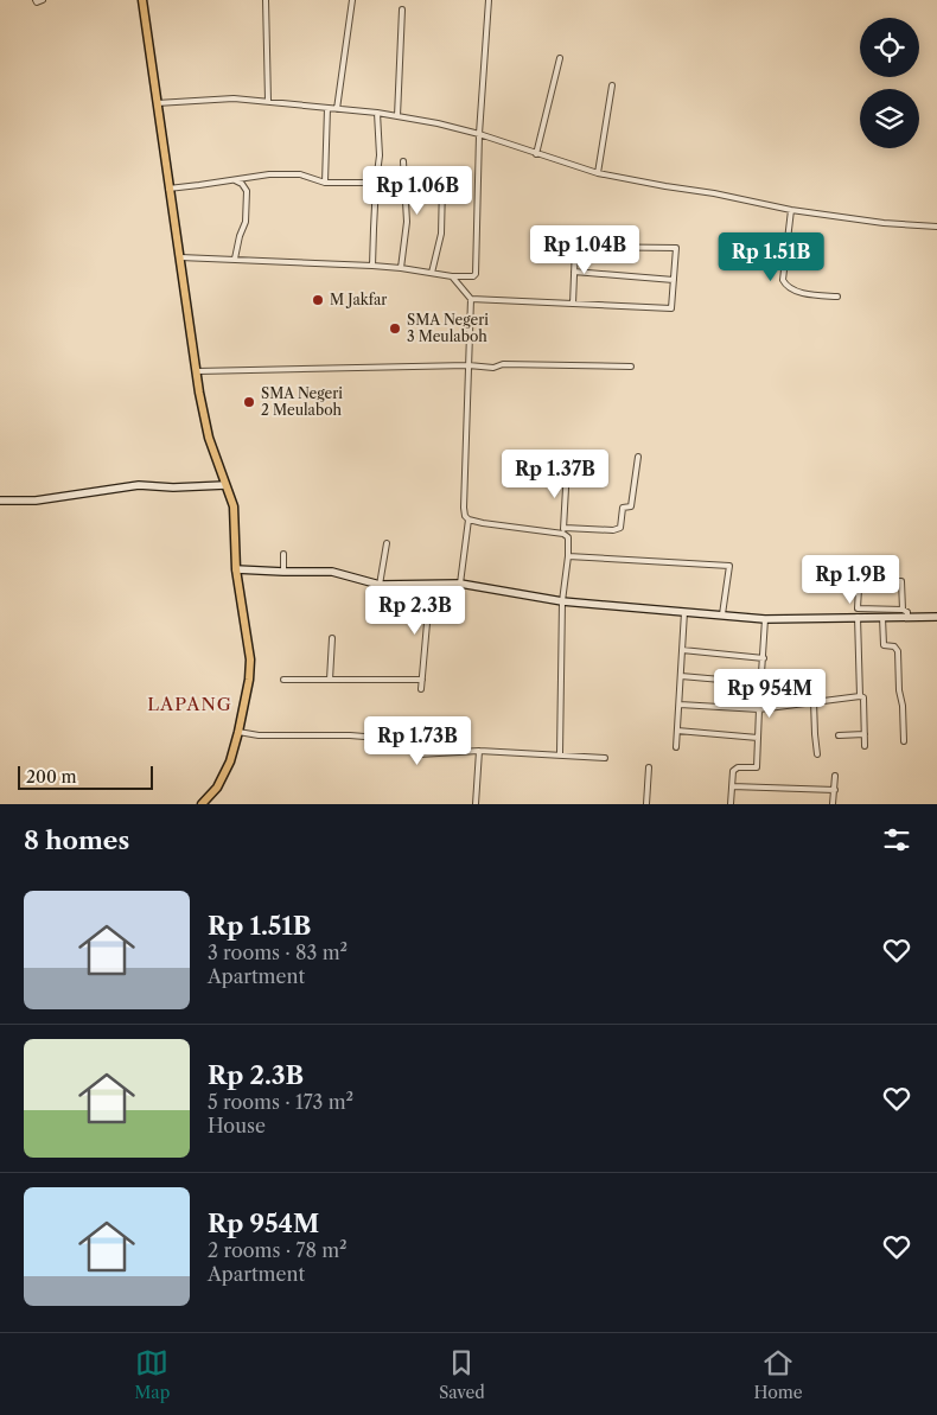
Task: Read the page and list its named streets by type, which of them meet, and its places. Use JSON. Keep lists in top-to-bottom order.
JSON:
{
  "districts": ["LAPANG"],
  "places": ["M Jakfar", "SMA Negeri 3 Meulaboh", "SMA Negeri 2 Meulaboh"],
  "scale_bar": "200 m",
  "page": {
    "price": [
      "Rp 1.06B",
      "Rp 1.04B",
      "Rp 1.51B",
      "Rp 1.37B",
      "Rp 1.9B",
      "Rp 2.3B",
      "Rp 954M",
      "Rp 1.73B"
    ],
    "scale": "200 m",
    "heading": "8 homes",
    "list": [
      {
        "name": "Rp 1.51B",
        "note": "3 rooms · 83 m² · Apartment"
      },
      {
        "name": "Rp 2.3B",
        "note": "5 rooms · 173 m² · House"
      },
      {
        "name": "Rp 954M",
        "note": "2 rooms · 78 m² · Apartment"
      }
    ],
    "tabs": ["Map", "Saved", "Home"]
  }
}
